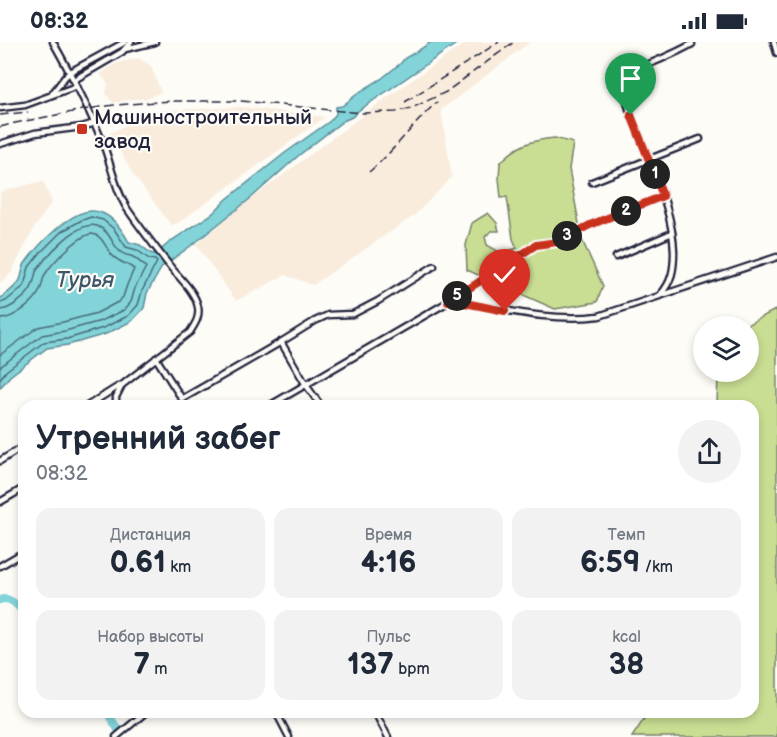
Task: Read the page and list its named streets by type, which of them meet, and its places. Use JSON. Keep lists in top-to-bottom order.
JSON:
{
  "water": ["Турья"],
  "places": {
    "transit": ["Машиностроительный завод"]
  },
  "page": {
    "status": "08:32",
    "pins": [
      "1",
      "2",
      "3",
      "5"
    ],
    "heading": ["Утренний забег", "08:32"],
    "stats": [
      ["Дистанция", "0.61 km"],
      ["Время", "4:16"],
      ["Темп", "6:59 /km"],
      ["Набор высоты", "7 m"],
      ["Пульс", "137 bpm"],
      ["kcal", "38"]
    ]
  }
}
